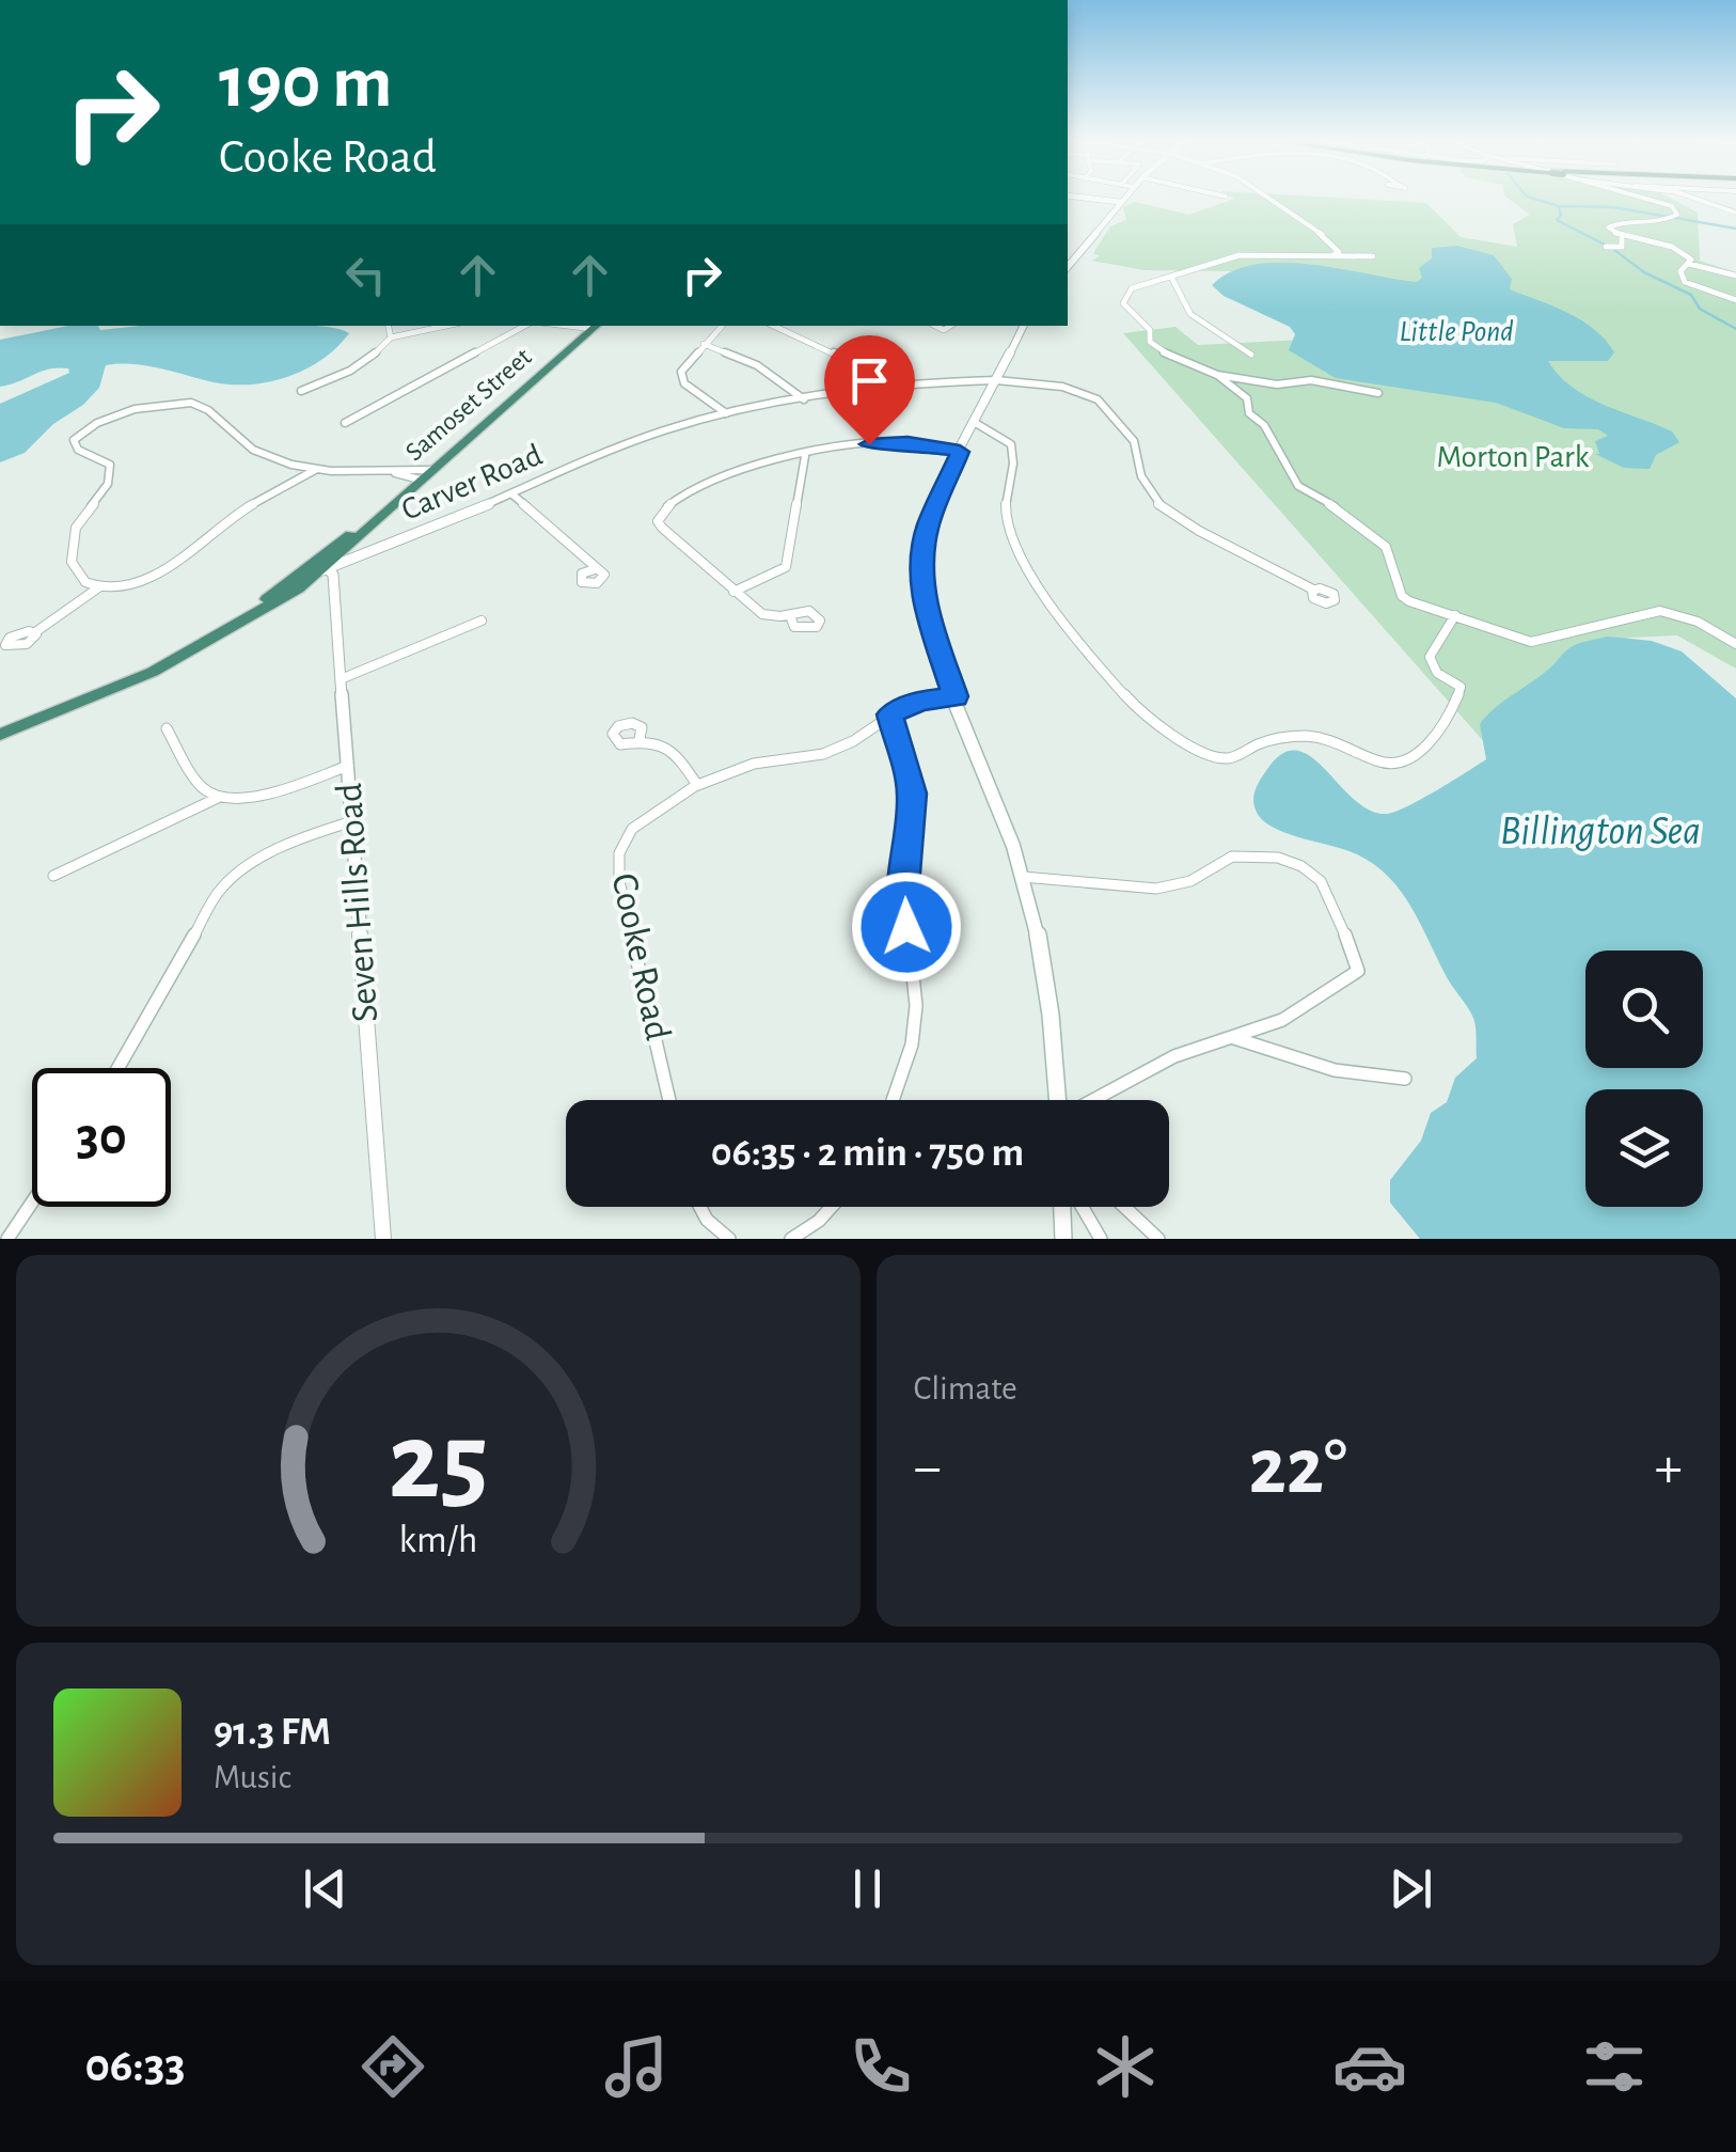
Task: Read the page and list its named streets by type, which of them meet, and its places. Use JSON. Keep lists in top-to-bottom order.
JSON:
{
  "streets": {
    "highway": ["Samoset Street", "Carver Road"],
    "street": ["Seven Hills Road", "Cooke Road"]
  },
  "crossings": [
    ["Samoset Street", "Carver Road"],
    ["Samoset Street", "Seven Hills Road"],
    ["Carver Road", "Seven Hills Road"]
  ],
  "water": ["Little Pond", "Billington Sea"],
  "parks": ["Morton Park"],
  "page": {
    "turn": ["190 m", "Cooke Road"],
    "limit": "30",
    "trip": "06:35 · 2 min · 750 m",
    "tile": "Climate",
    "heat": ["−", "22°", "+"],
    "song": ["91.3 FM", "Music"],
    "tabs": "06:33",
    "gauge": ["25", "km/h"]
  }
}
